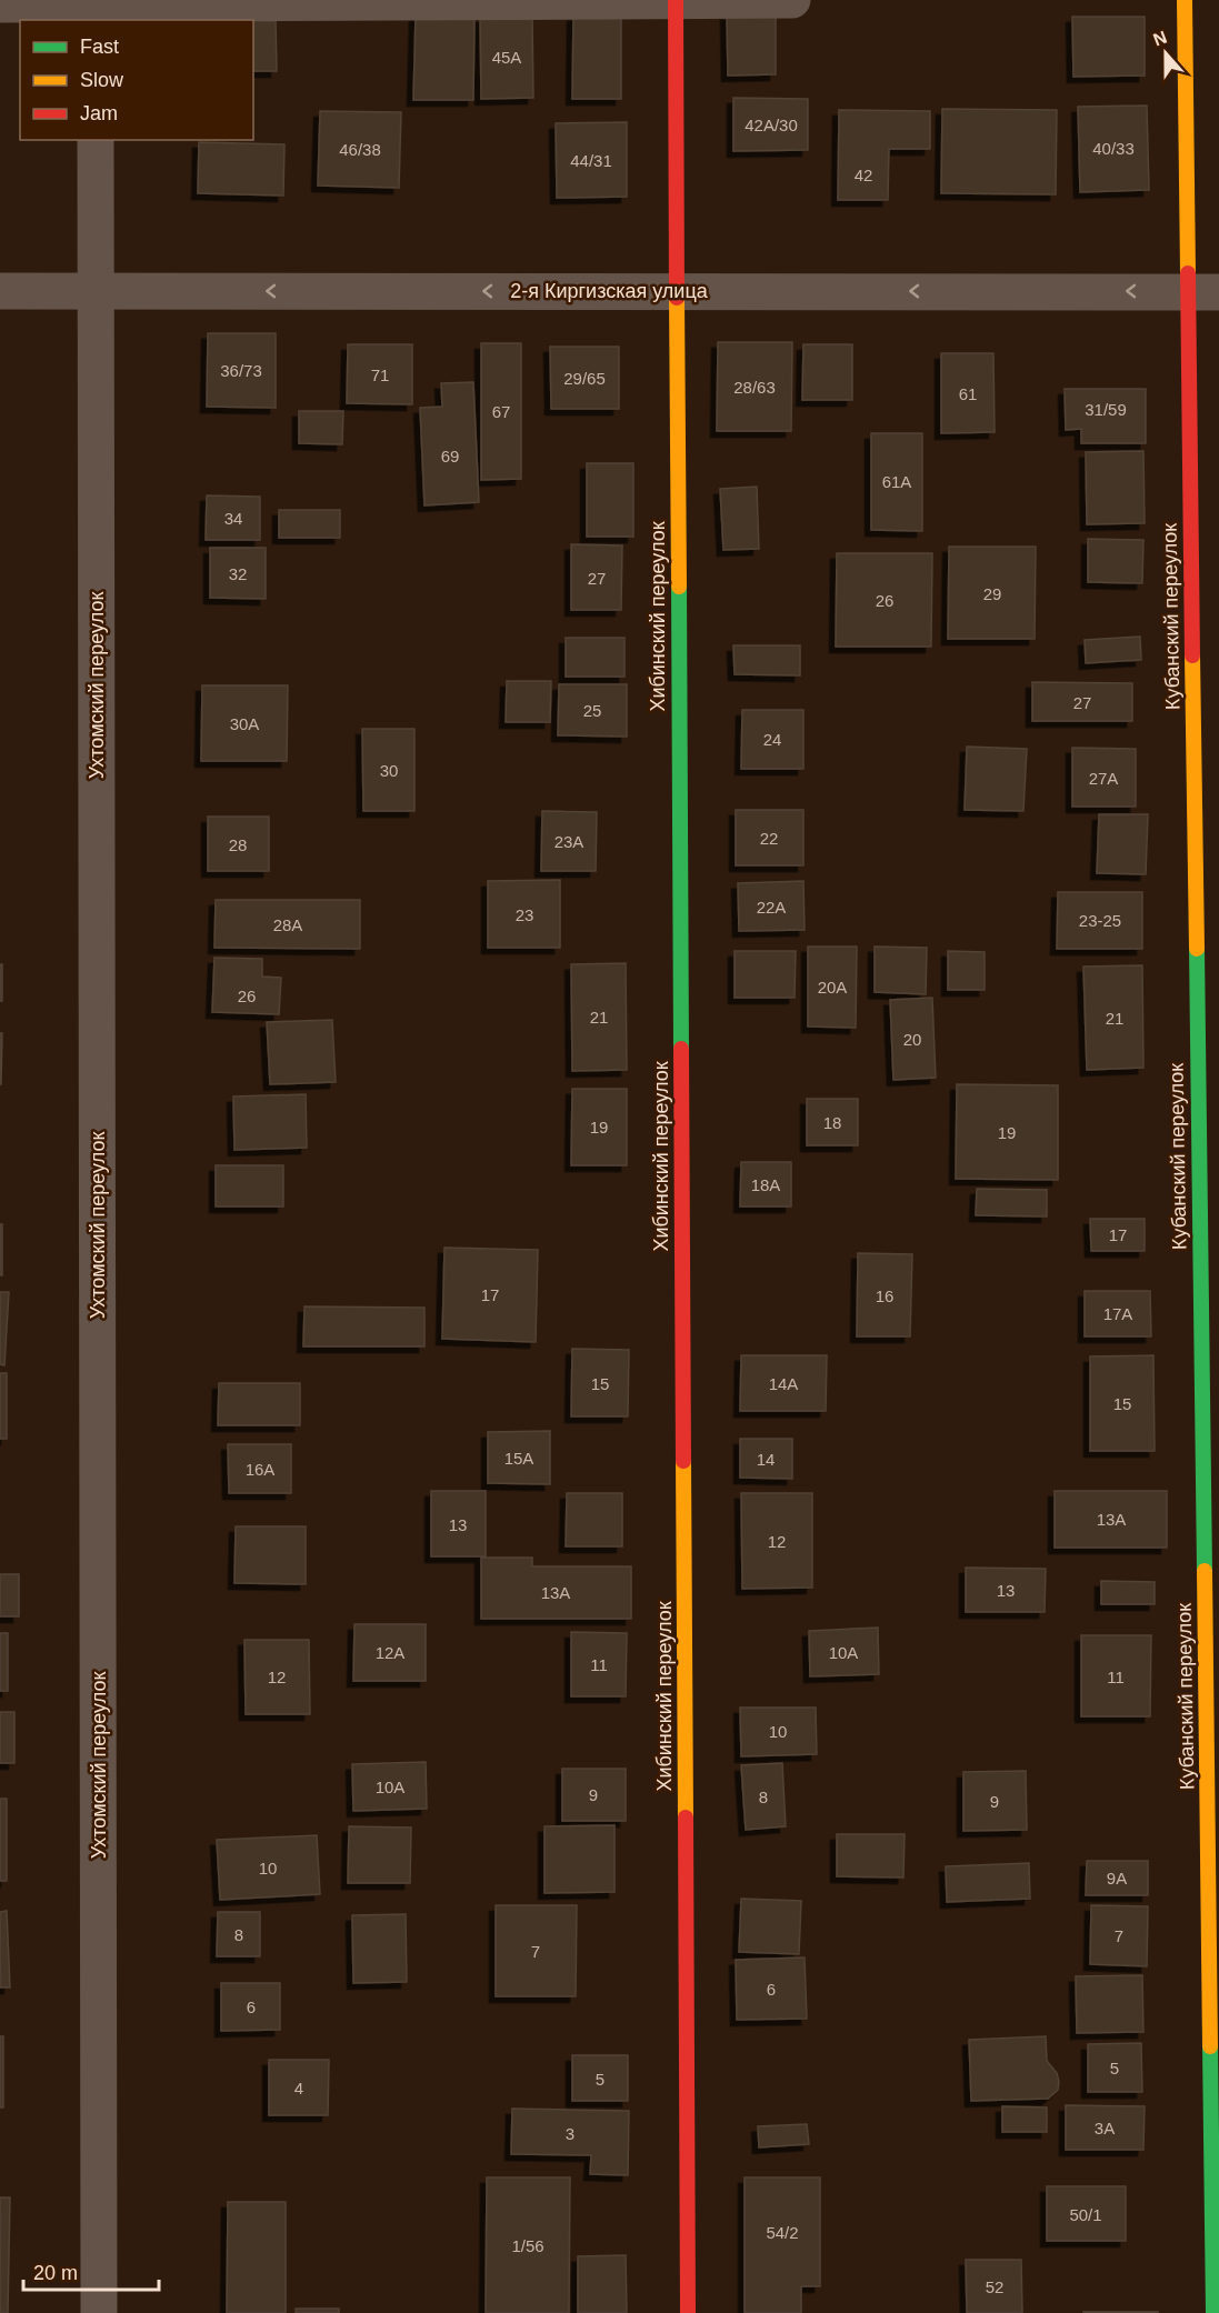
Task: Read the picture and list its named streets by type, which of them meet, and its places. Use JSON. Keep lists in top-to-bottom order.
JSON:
{
  "streets": {
    "street": [
      "2-я Киргизская улица",
      "Хибинский переулок",
      "Кубанский переулок",
      "Ухтомский переулок"
    ]
  },
  "crossings": [
    ["2-я Киргизская улица", "Хибинский переулок"],
    ["2-я Киргизская улица", "Кубанский переулок"],
    ["2-я Киргизская улица", "Ухтомский переулок"]
  ],
  "house_numbers": [
    "45А",
    "42А/30",
    "40/33",
    "46/38",
    "44/31",
    "42",
    "36/73",
    "71",
    "29/65",
    "28/63",
    "61",
    "31/59",
    "67",
    "69",
    "61А",
    "34",
    "32",
    "27",
    "29",
    "26",
    "27",
    "25",
    "30А",
    "24",
    "30",
    "27А",
    "22",
    "23А",
    "28",
    "22А",
    "23",
    "23-25",
    "28А",
    "20А",
    "26",
    "21",
    "21",
    "20",
    "18",
    "19",
    "19",
    "18А",
    "17",
    "17",
    "16",
    "17А",
    "15",
    "14А",
    "15",
    "15А",
    "14",
    "16А",
    "13А",
    "13",
    "12",
    "13",
    "13А",
    "12А",
    "10А",
    "11",
    "12",
    "11",
    "10",
    "10А",
    "9",
    "8",
    "9",
    "10",
    "9А",
    "8",
    "7",
    "7",
    "6",
    "6",
    "5",
    "5",
    "4",
    "3А",
    "3",
    "50/1",
    "54/2",
    "1/56",
    "52"
  ],
  "legend": ["Fast", "Slow", "Jam"],
  "scale_bar": "20 m",
  "north": "top"
}
